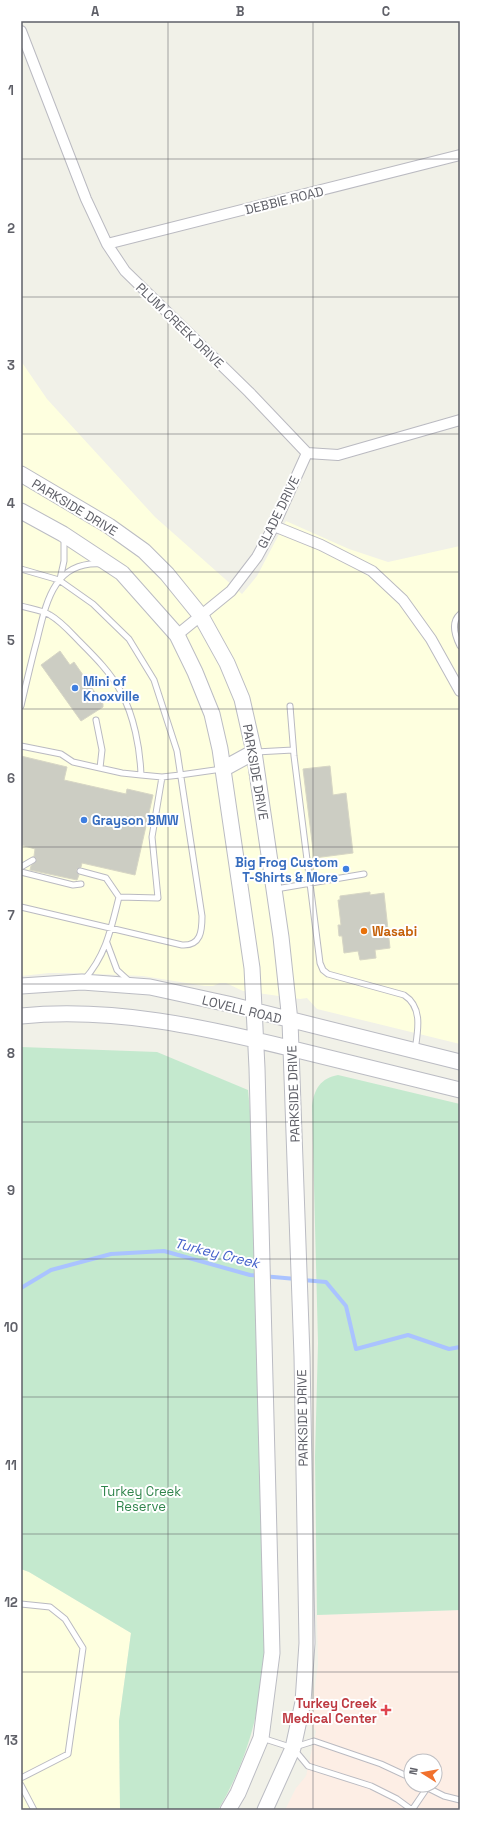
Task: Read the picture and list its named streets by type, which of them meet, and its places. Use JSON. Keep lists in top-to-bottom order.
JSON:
{
  "streets": {
    "street": [
      "DEBBIE ROAD",
      "PLUM CREEK DRIVE",
      "PARKSIDE DRIVE",
      "GLADE DRIVE",
      "LOVELL ROAD"
    ]
  },
  "crossings": [
    ["DEBBIE ROAD", "PLUM CREEK DRIVE"],
    ["PLUM CREEK DRIVE", "GLADE DRIVE"],
    ["PARKSIDE DRIVE", "GLADE DRIVE"],
    ["PARKSIDE DRIVE", "LOVELL ROAD"]
  ],
  "water": ["Turkey Creek"],
  "parks": ["Turkey Creek Reserve"],
  "places": {
    "other": [
      "Mini of Knoxville",
      "Grayson BMW",
      "Big Frog Custom T-Shirts & More",
      "Wasabi"
    ],
    "health": ["Turkey Creek Medical Center"]
  },
  "north": "left",
  "grid": {
    "columns": ["A", "B", "C"],
    "rows": [
      "1",
      "2",
      "3",
      "4",
      "5",
      "6",
      "7",
      "8",
      "9",
      "10",
      "11",
      "12",
      "13"
    ]
  }
}
